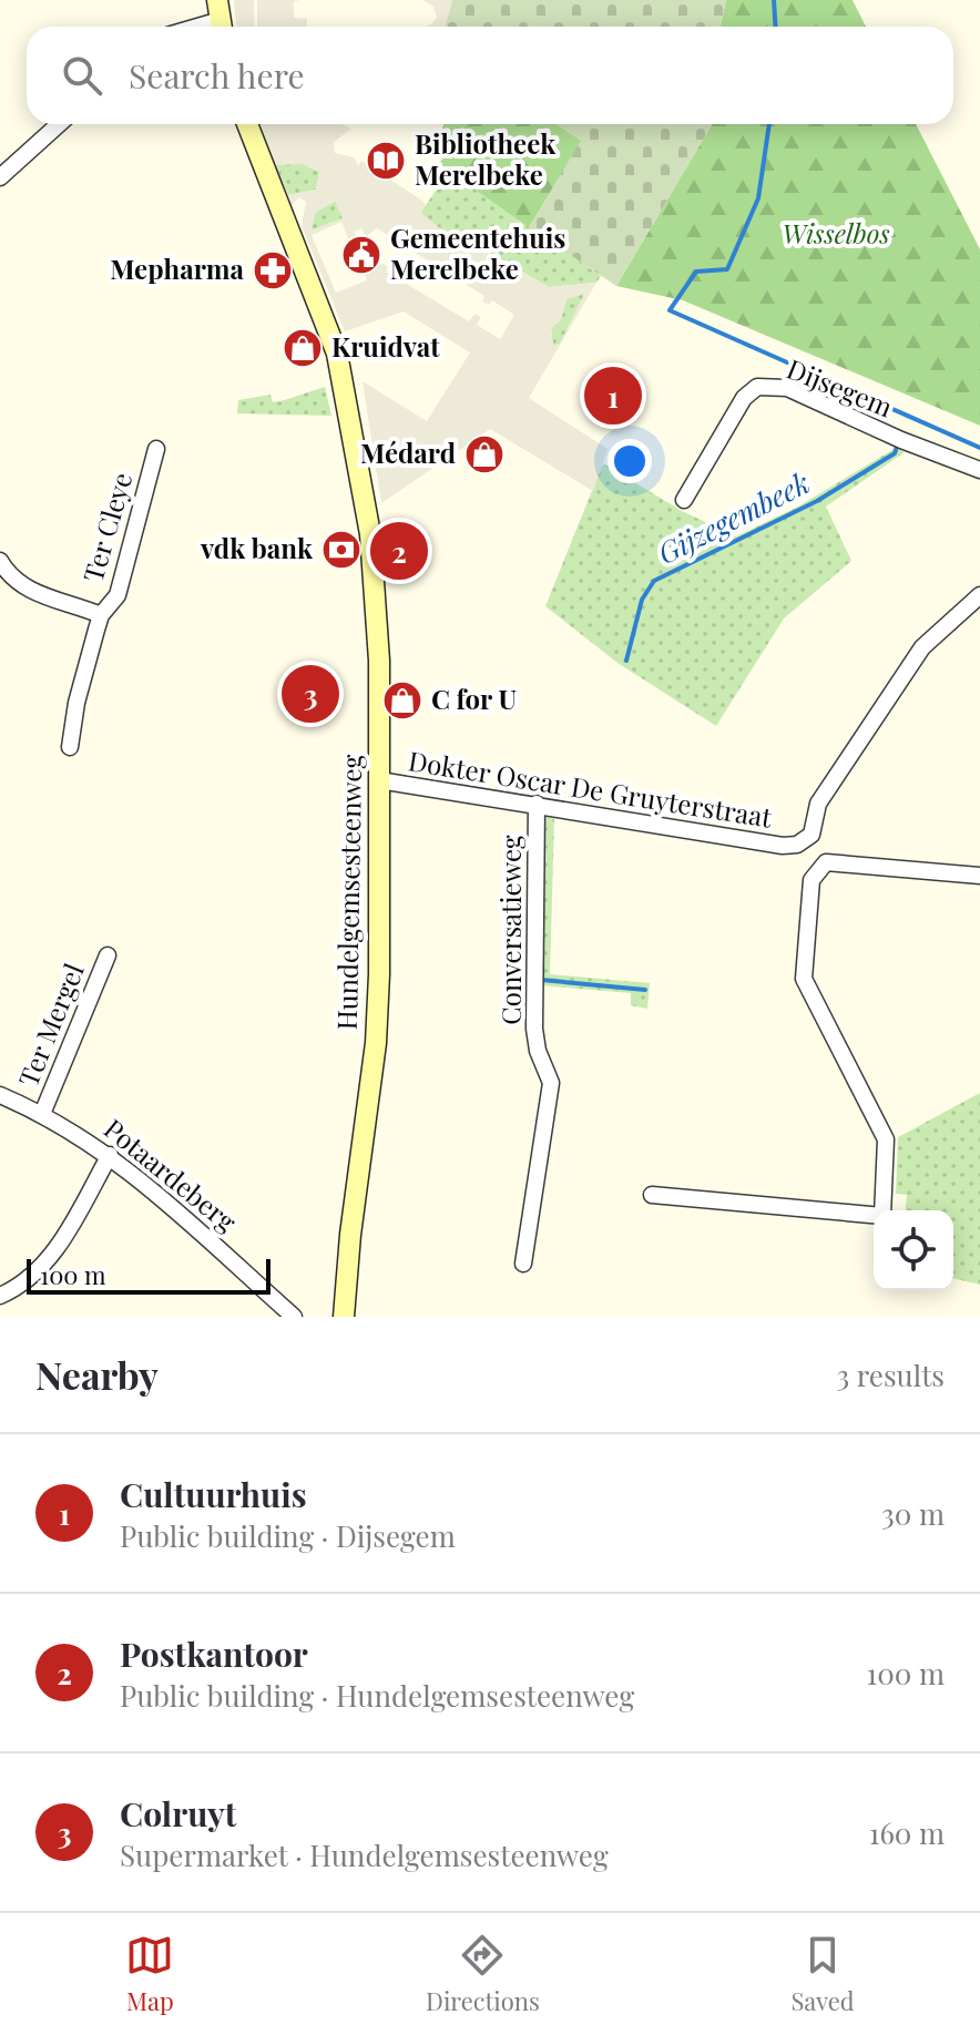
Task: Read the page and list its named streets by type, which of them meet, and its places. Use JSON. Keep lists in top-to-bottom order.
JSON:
{
  "streets": {
    "main road": ["Hundelgemsesteenweg"],
    "street": [
      "Dijsegem",
      "Ter Cleye",
      "Dokter Oscar De Gruyterstraat",
      "Conversatieweg",
      "Ter Mergel",
      "Potaardeberg"
    ]
  },
  "crossings": [
    ["Dokter Oscar De Gruyterstraat", "Hundelgemsesteenweg"],
    ["Dokter Oscar De Gruyterstraat", "Conversatieweg"],
    ["Ter Mergel", "Potaardeberg"]
  ],
  "water": ["Gijzegembeek"],
  "parks": ["Wisselbos"],
  "places": {
    "library": ["Bibliotheek Merelbeke"],
    "public building": ["Gemeentehuis Merelbeke"],
    "pharmacy": ["Mepharma"],
    "shop": ["Kruidvat", "Médard", "C for U"],
    "bank": ["vdk bank"]
  },
  "scale_bar": "100 m",
  "page": {
    "search": "Search here",
    "pins": ["1", "2", "3"],
    "scale": "100 m",
    "heading": ["Nearby", "3 results"],
    "list": [
      {
        "mark": "1",
        "name": "Cultuurhuis",
        "note": "Public building · Dijsegem",
        "value": "30 m"
      },
      {
        "mark": "2",
        "name": "Postkantoor",
        "note": "Public building · Hundelgemsesteenweg",
        "value": "100 m"
      },
      {
        "mark": "3",
        "name": "Colruyt",
        "note": "Supermarket · Hundelgemsesteenweg",
        "value": "160 m"
      }
    ],
    "nav": ["Map", "Directions", "Saved"]
  }
}
